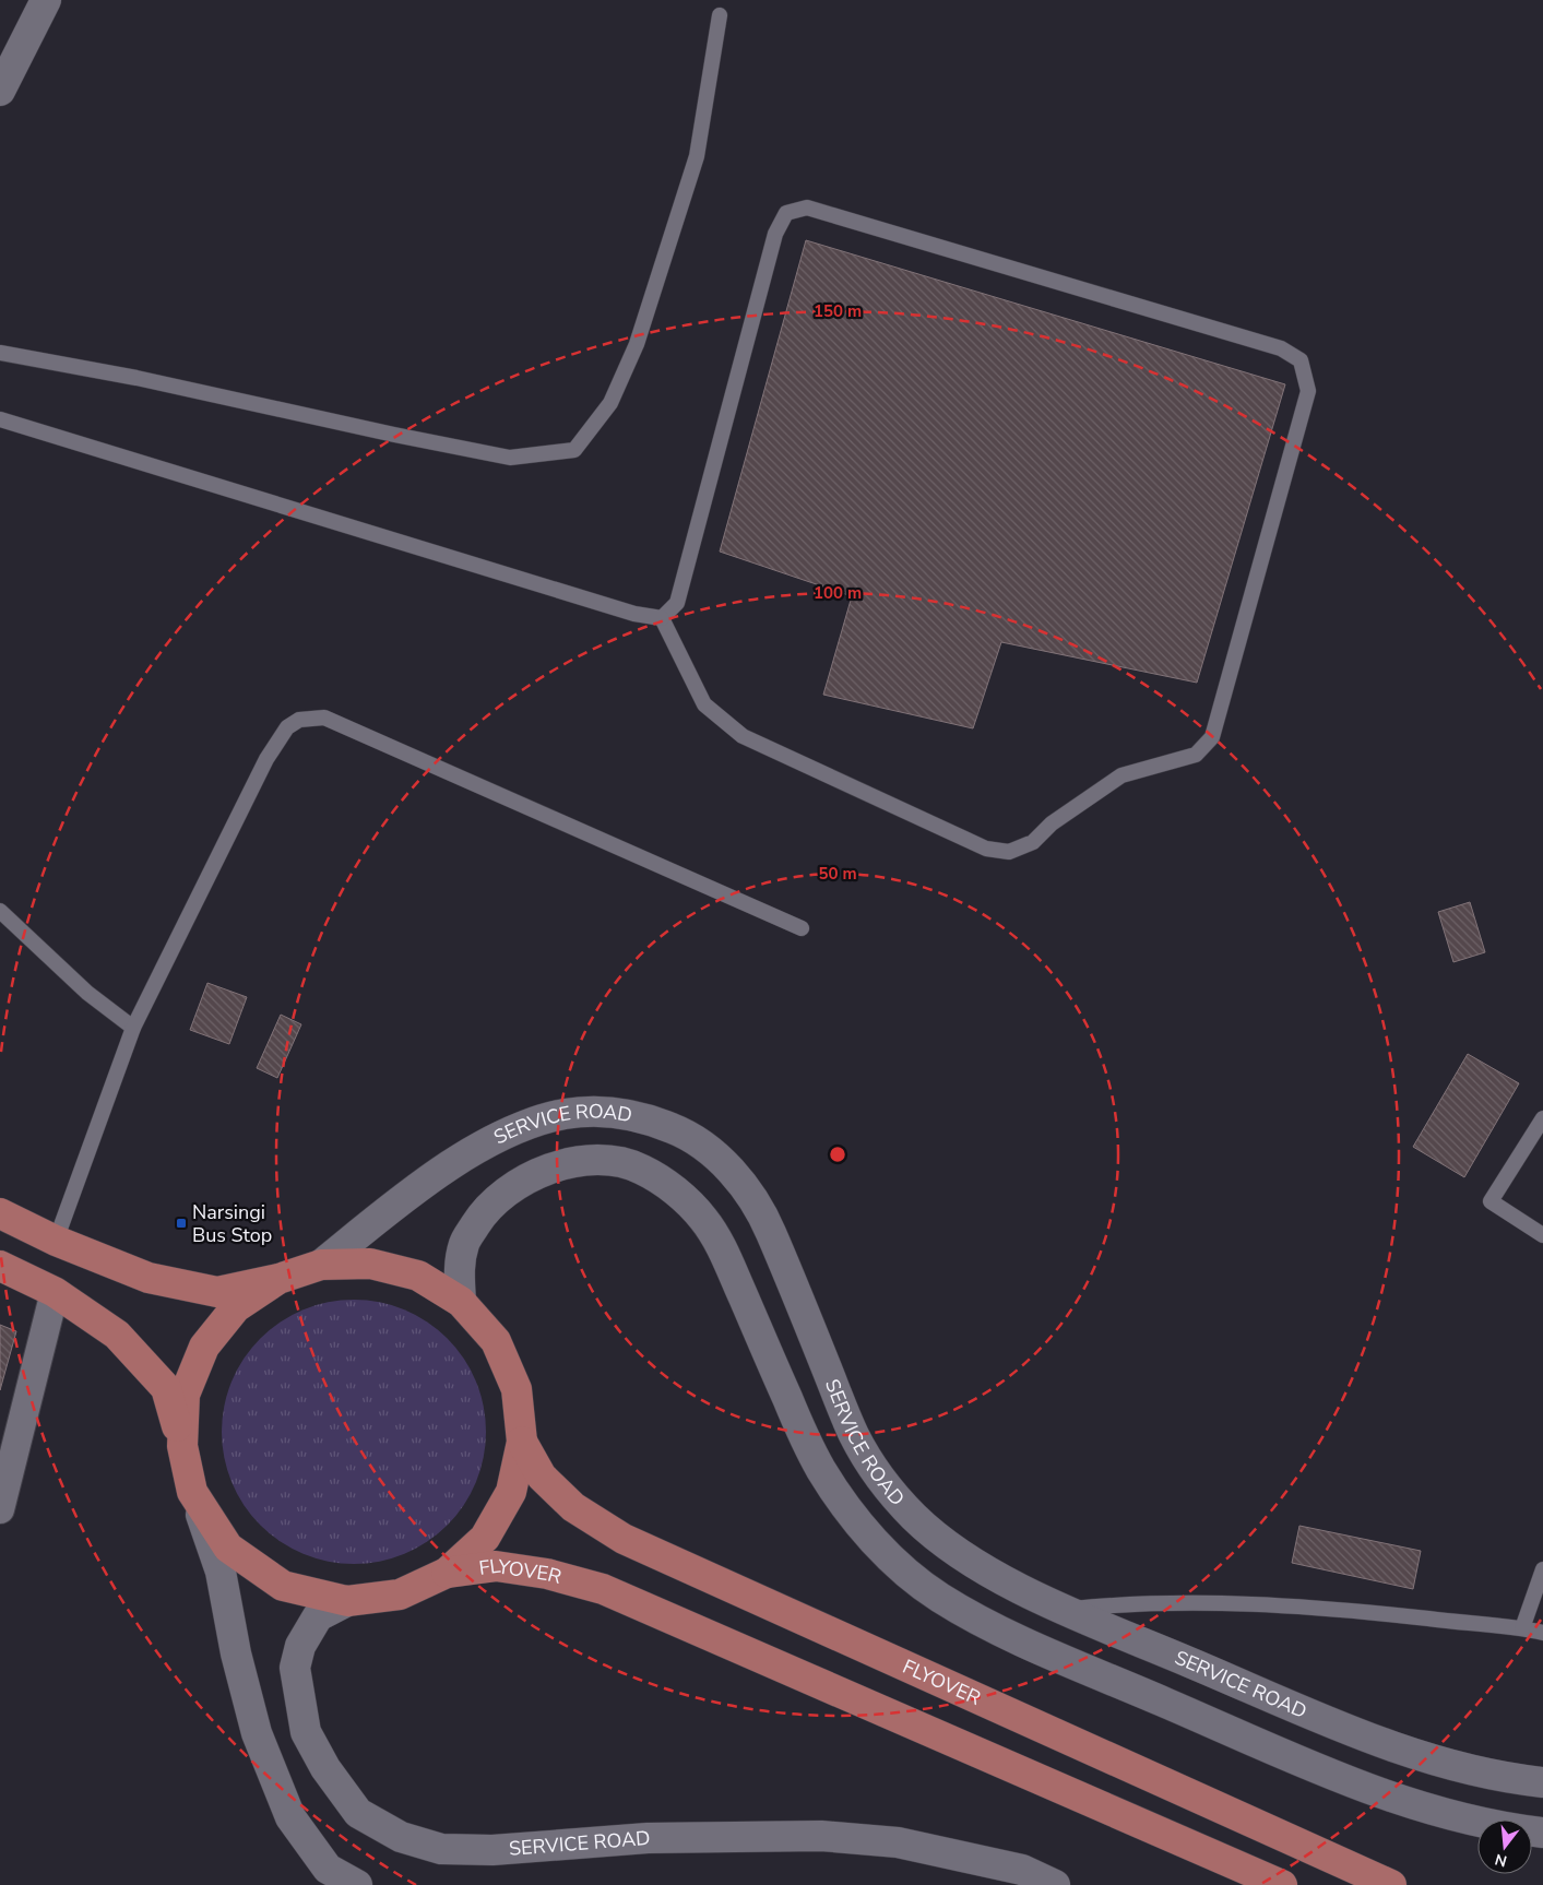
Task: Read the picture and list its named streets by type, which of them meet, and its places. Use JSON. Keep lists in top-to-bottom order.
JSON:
{
  "streets": {
    "main road": ["SERVICE ROAD", "FLYOVER"]
  },
  "places": {
    "transit": ["Narsingi Bus Stop"]
  },
  "north": "bottom",
  "rings": ["150 m", "100 m", "50 m"]
}
